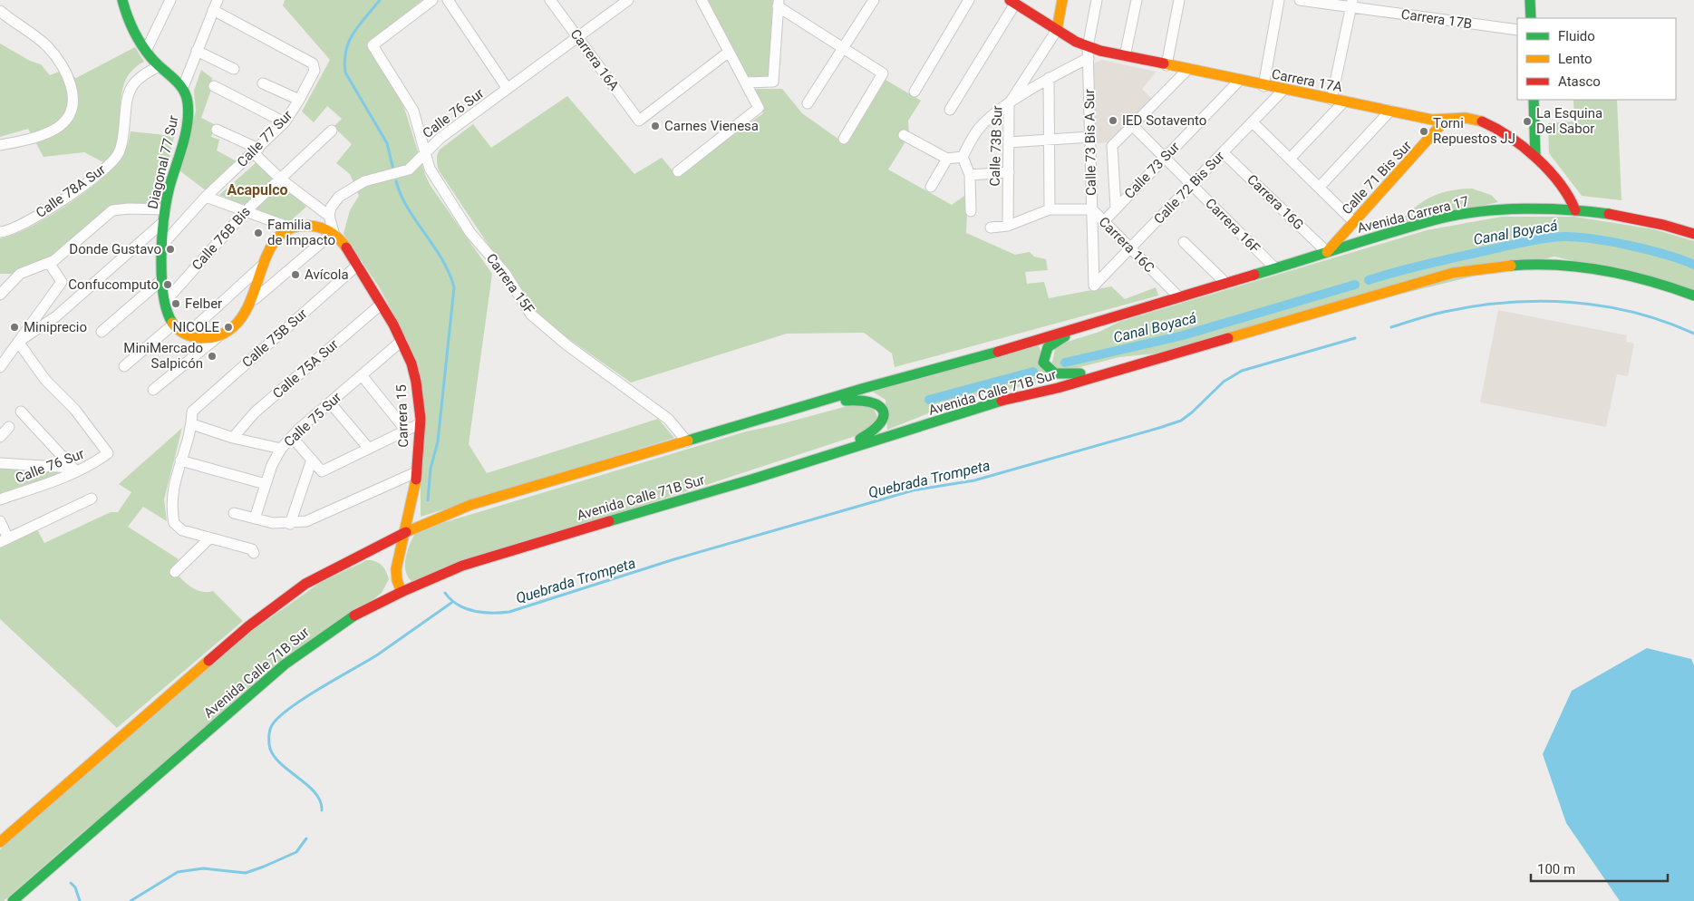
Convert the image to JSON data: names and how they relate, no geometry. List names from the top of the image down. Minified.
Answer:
{"streets":{"main road":["Carrera 17A","Calle 73B Sur","Diagonal 77 Sur","Calle 71 Bis Sur","Avenida Carrera 17","Avenida Calle 71B Sur","Carrera 15"],"street":["Carrera 17B","Carrera 16A","Calle 76 Sur","Calle 77 Sur","Calle 73 Bis A Sur","Calle 73 Sur","Calle 72 Bis Sur","Calle 78A Sur","Carrera 16G","Carrera 16F","Calle 76B Bis","Carrera 16C","Carrera 15F","Calle 75B Sur","Calle 75A Sur","Calle 75 Sur"]},"crossings":[["Carrera 16A","Calle 76 Sur"],["Carrera 17A","Calle 73 Bis A Sur"],["Carrera 17A","Calle 73B Sur"],["Carrera 17A","Calle 73 Sur"],["Carrera 17A","Calle 71 Bis Sur"],["Carrera 17A","Calle 72 Bis Sur"],["Carrera 17A","Avenida Carrera 17"],["Calle 76 Sur","Carrera 15F"],["Calle 77 Sur","Diagonal 77 Sur"],["Calle 73 Bis A Sur","Calle 72 Bis Sur"],["Calle 73 Bis A Sur","Carrera 16C"],["Calle 73B Sur","Carrera 16C"],["Diagonal 77 Sur","Calle 76B Bis"],["Calle 73 Sur","Carrera 16F"],["Calle 73 Sur","Carrera 16C"],["Calle 71 Bis Sur","Carrera 16G"],["Calle 71 Bis Sur","Avenida Carrera 17"],["Calle 72 Bis Sur","Carrera 16G"],["Calle 72 Bis Sur","Carrera 16F"],["Calle 72 Bis Sur","Carrera 16C"],["Carrera 16G","Avenida Carrera 17"],["Calle 75B Sur","Carrera 15"],["Calle 75A Sur","Carrera 15"],["Avenida Calle 71B Sur","Carrera 15"],["Carrera 15","Calle 75 Sur"]],"districts":["Acapulco"],"water":["Canal Boyacá","Quebrada Trompeta"],"places":["IED Sotavento","La Esquina Del Sabor","Carnes Vienesa","Torni Repuestos JJ","Familia de Impacto","Donde Gustavo","Avícola","Confucomputo","Felber","Miniprecio","NICOLE","MiniMercado Salpicón"],"legend":["Fluido","Lento","Atasco"],"scale_bar":"100 m"}
